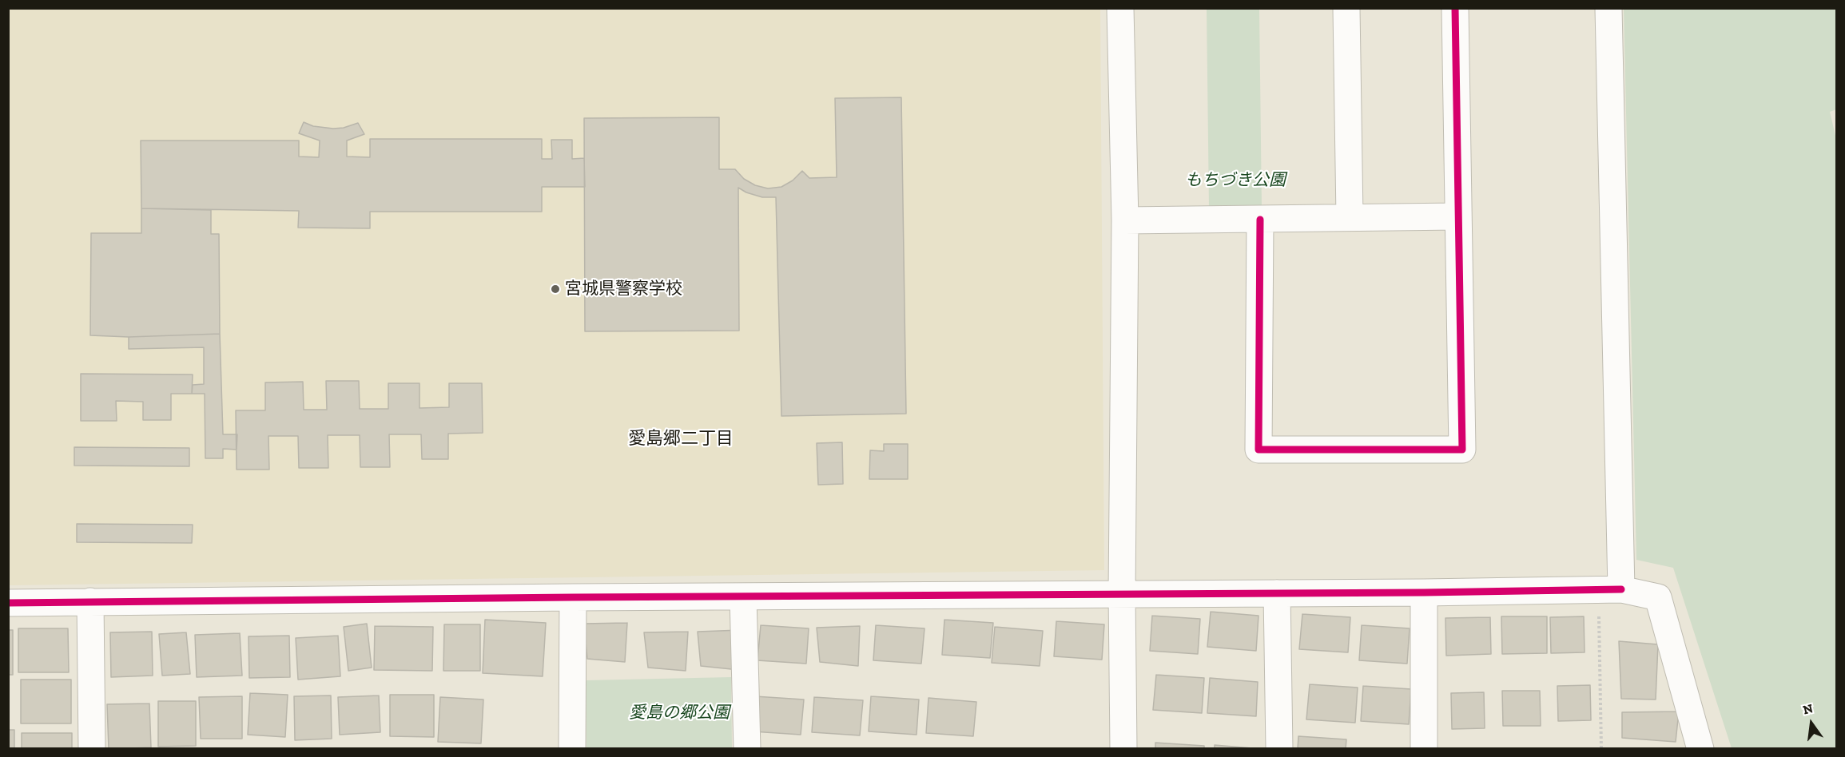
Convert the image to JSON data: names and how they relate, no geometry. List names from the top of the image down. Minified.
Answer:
{"districts":["愛島郷二丁目"],"parks":["もちづき公園","愛島の郷公園"],"places":["宮城県警察学校"],"north":"top"}
